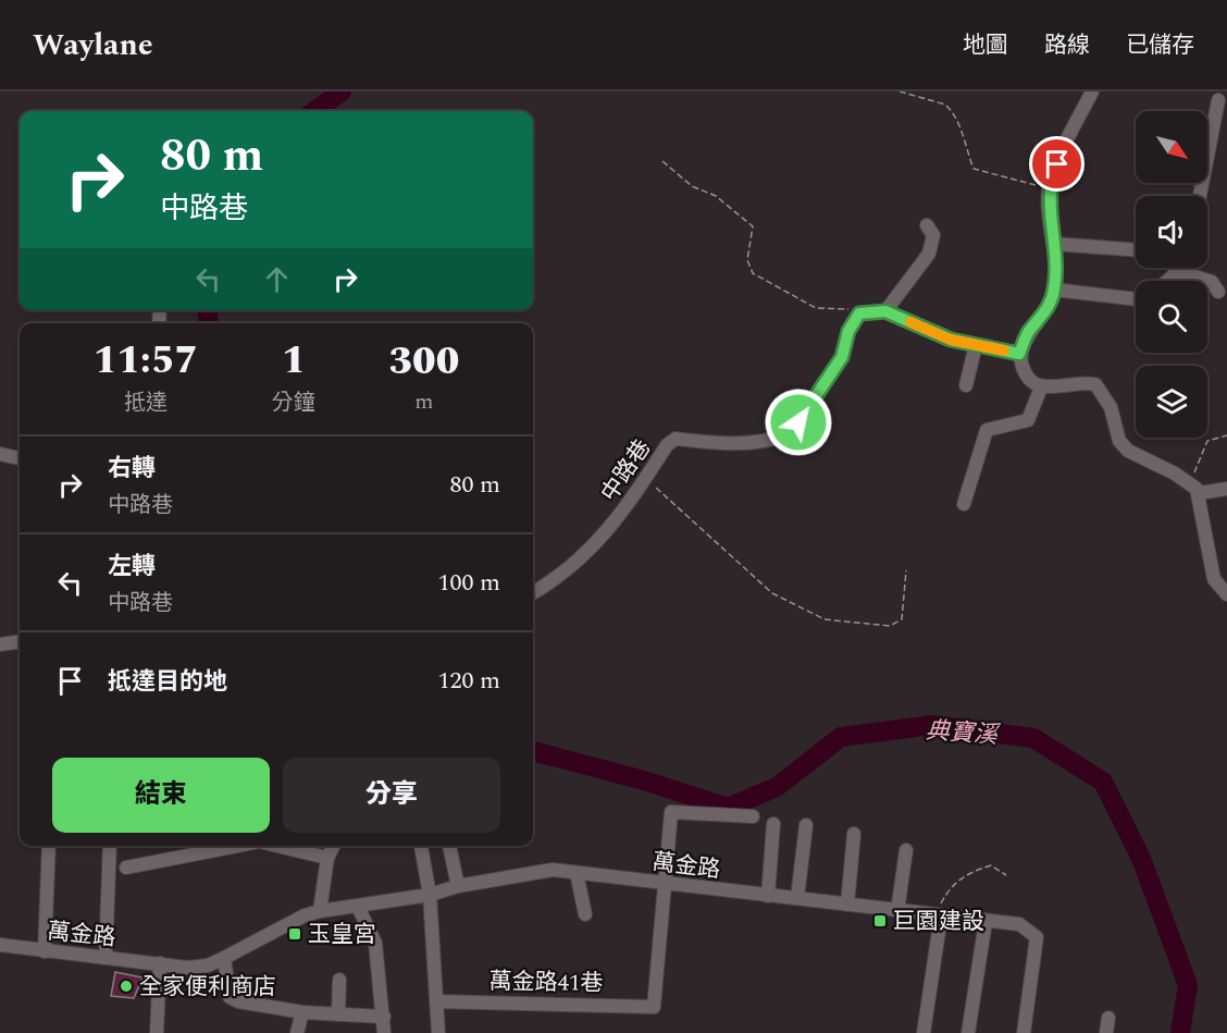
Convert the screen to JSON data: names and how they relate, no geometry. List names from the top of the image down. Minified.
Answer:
{"streets":{"street":["中路巷","萬金路","萬金路41巷"]},"crossings":[["萬金路","萬金路41巷"]],"water":["典寶溪"],"places":{"transit":["巨園建設","玉皇宮"],"other":["全家便利商店"]},"north":"bottom right","page":{"header":"Waylane","nav":["地圖","路線","已儲存"],"turn":["80 m","中路巷"],"eta":["11:57","抵達","1","分鐘","300","m"],"list":[{"name":"右轉","note":"中路巷","value":"80 m"},{"name":"左轉","note":"中路巷","value":"100 m"},{"name":"抵達目的地","value":"120 m"}],"buttons":["結束","分享"]}}
